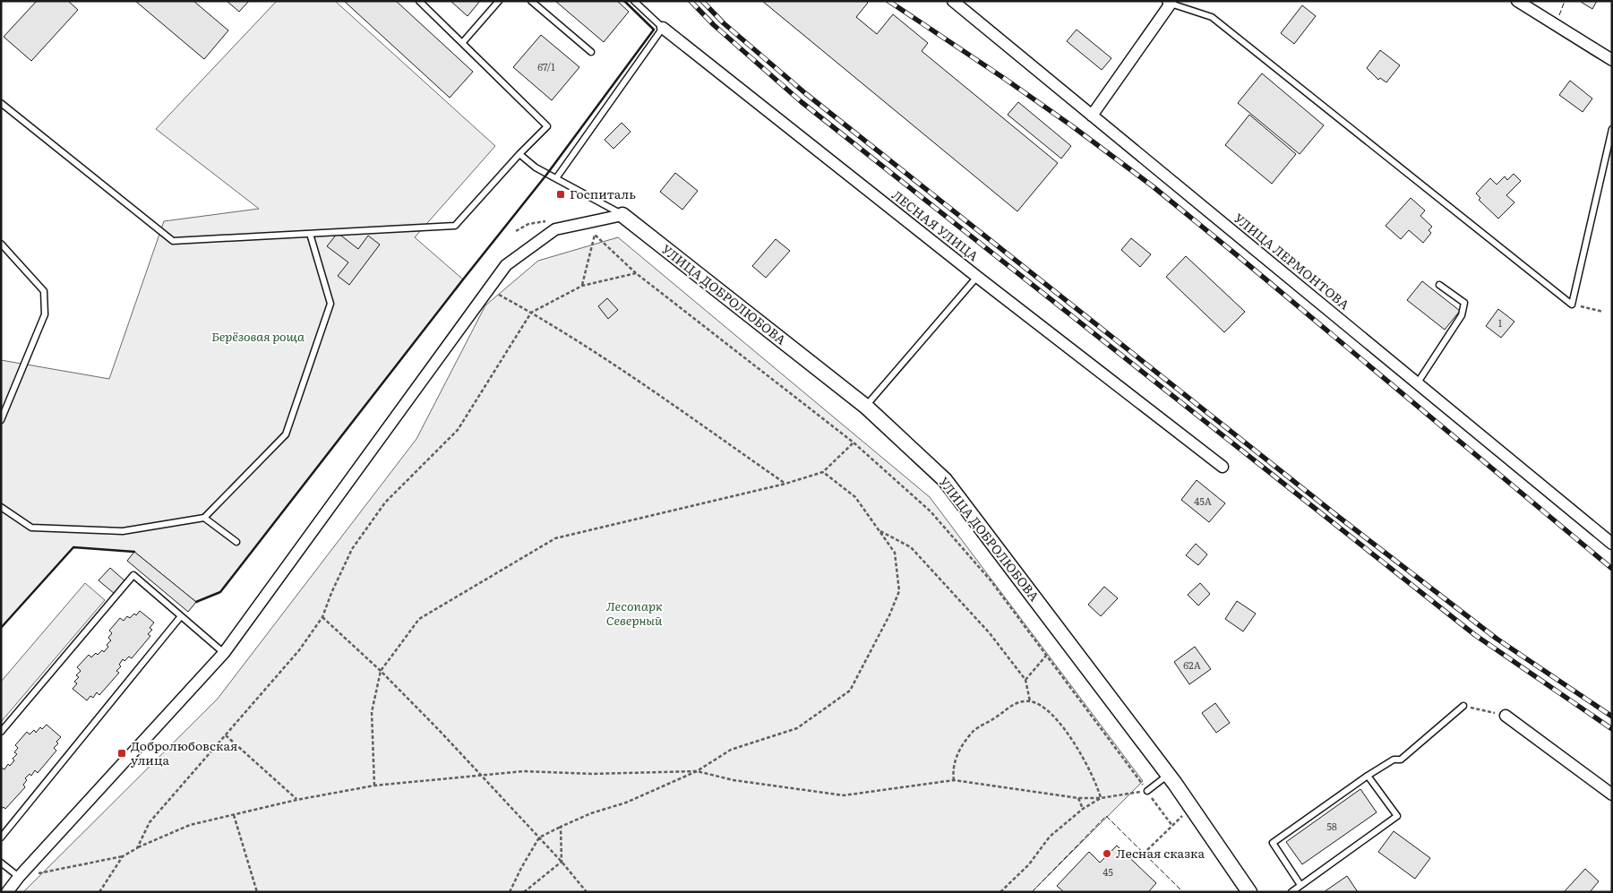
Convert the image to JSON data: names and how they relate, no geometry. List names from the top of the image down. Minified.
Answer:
{"streets":{"street":["ЛЕСНАЯ УЛИЦА","УЛИЦА ЛЕРМОНТОВА","УЛИЦА ДОБРОЛЮБОВА"]},"parks":["Берёзовая роща","Лесопарк Северный"],"places":{"transit":["Госпиталь","Добролюбовская улица"],"other":["Лесная сказка"]},"house_numbers":["67/1","1","45А","62А","58","45"]}
